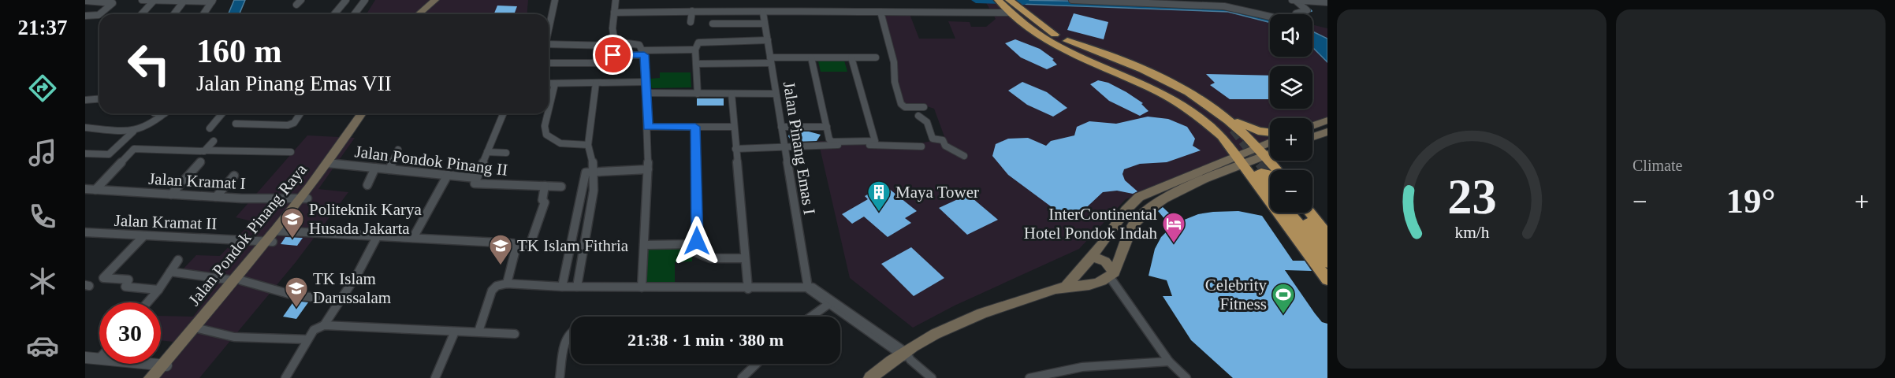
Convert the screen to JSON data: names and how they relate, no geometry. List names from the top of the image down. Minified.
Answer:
{"streets":{"main road":["Jalan Pondok Pinang Raya"],"street":["Jalan Pinang Emas I","Jalan Pondok Pinang II","Jalan Kramat I","Jalan Kramat II"]},"crossings":[["Jalan Pondok Pinang II","Jalan Pondok Pinang Raya"],["Jalan Kramat I","Jalan Pondok Pinang Raya"],["Jalan Kramat II","Jalan Pondok Pinang Raya"]],"places":{"building":["Maya Tower"],"school or university":["Politeknik Karya Husada Jakarta","TK Islam Fithria","TK Islam Darussalam"],"hotel":["InterContinental Hotel Pondok Indah"],"sports":["Celebrity Fitness"]},"page":{"tabs":"21:37","tile":"Climate","map_buttons":["+","−"],"turn":["160 m","Jalan Pinang Emas VII"],"heat":["−","19°","+"],"limit":"30","trip":"21:38 · 1 min · 380 m","gauge":["23","km/h"]}}
